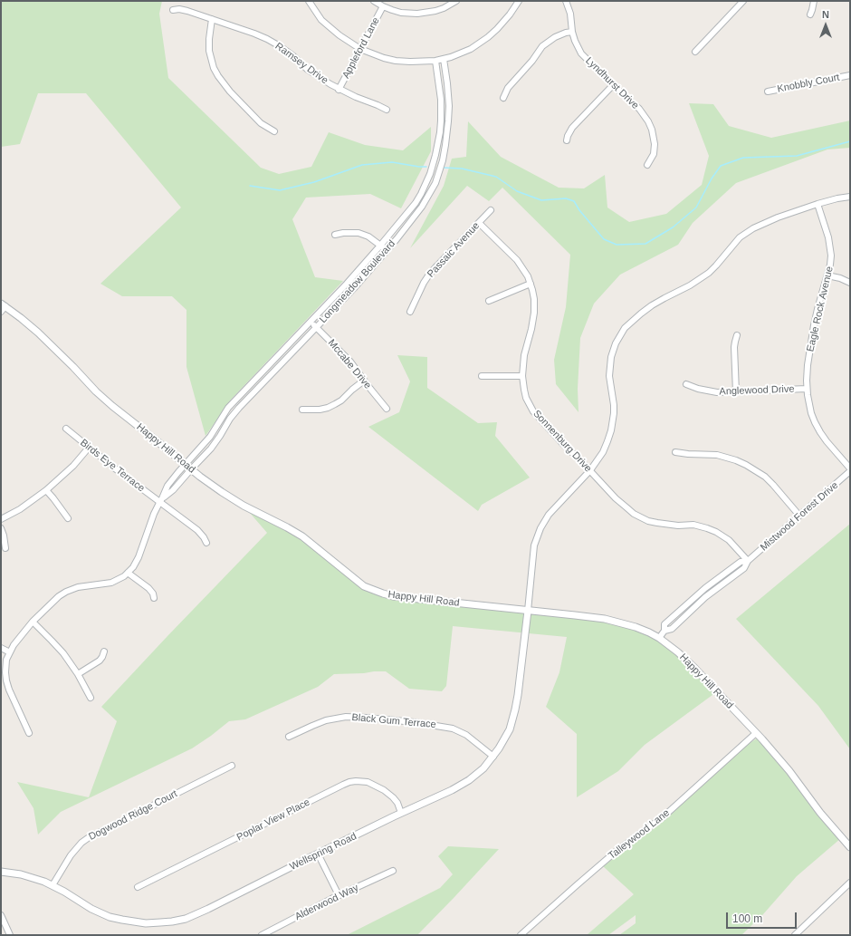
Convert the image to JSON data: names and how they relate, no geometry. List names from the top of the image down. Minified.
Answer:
{"streets":{"street":["Appleford Lane","Ramsey Drive","Lyndhurst Drive","Knobbly Court","Passaic Avenue","Longmeadow Boulevard","Eagle Rock Avenue","Mccabe Drive","Anglewood Drive","Sonnenburg Drive","Happy Hill Road","Birds Eye Terrace","Mistwood Forest Drive","Black Gum Terrace","Dogwood Ridge Court","Poplar View Place","Talleywood Lane","Wellspring Road","Alderwood Way"]},"crossings":[["Appleford Lane","Ramsey Drive"],["Passaic Avenue","Sonnenburg Drive"],["Longmeadow Boulevard","Mccabe Drive"],["Longmeadow Boulevard","Happy Hill Road"],["Longmeadow Boulevard","Birds Eye Terrace"],["Eagle Rock Avenue","Anglewood Drive"],["Sonnenburg Drive","Mistwood Forest Drive"],["Happy Hill Road","Mistwood Forest Drive"],["Happy Hill Road","Talleywood Lane"],["Happy Hill Road","Wellspring Road"],["Black Gum Terrace","Wellspring Road"],["Dogwood Ridge Court","Wellspring Road"],["Poplar View Place","Wellspring Road"]],"scale_bar":"100 m","north":"top"}
